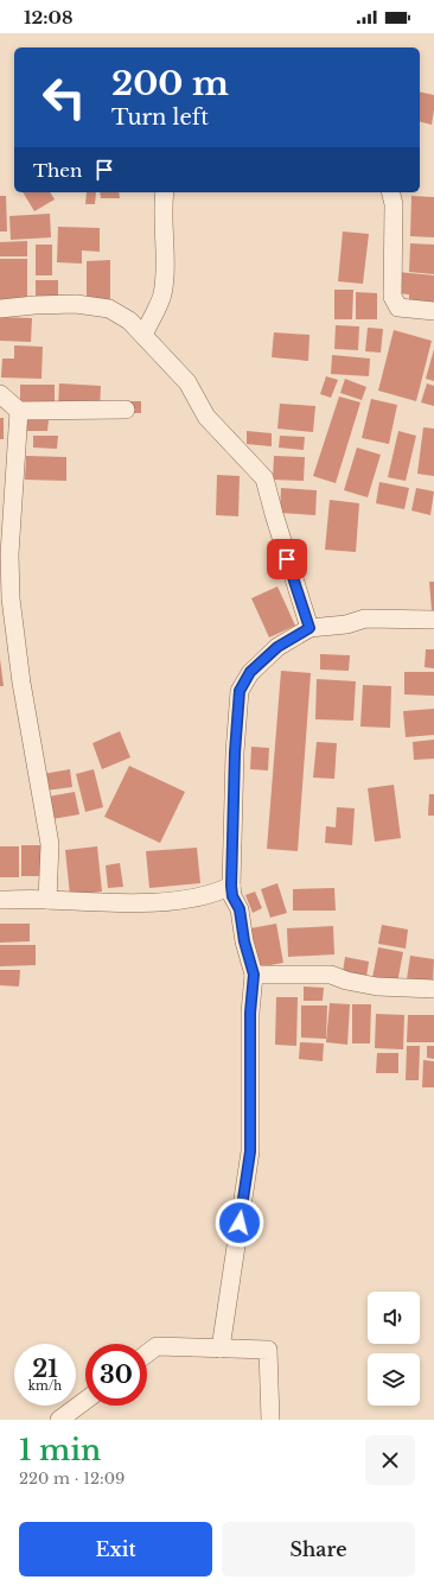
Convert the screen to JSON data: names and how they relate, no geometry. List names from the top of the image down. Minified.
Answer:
{"page":{"status":"12:08","turn":["200 m","Turn left"],"then":"Then","speed":"21 km/h","limit":"30","heading":["1 min","220 m · 12:09"],"buttons":["Exit","Share"]}}
